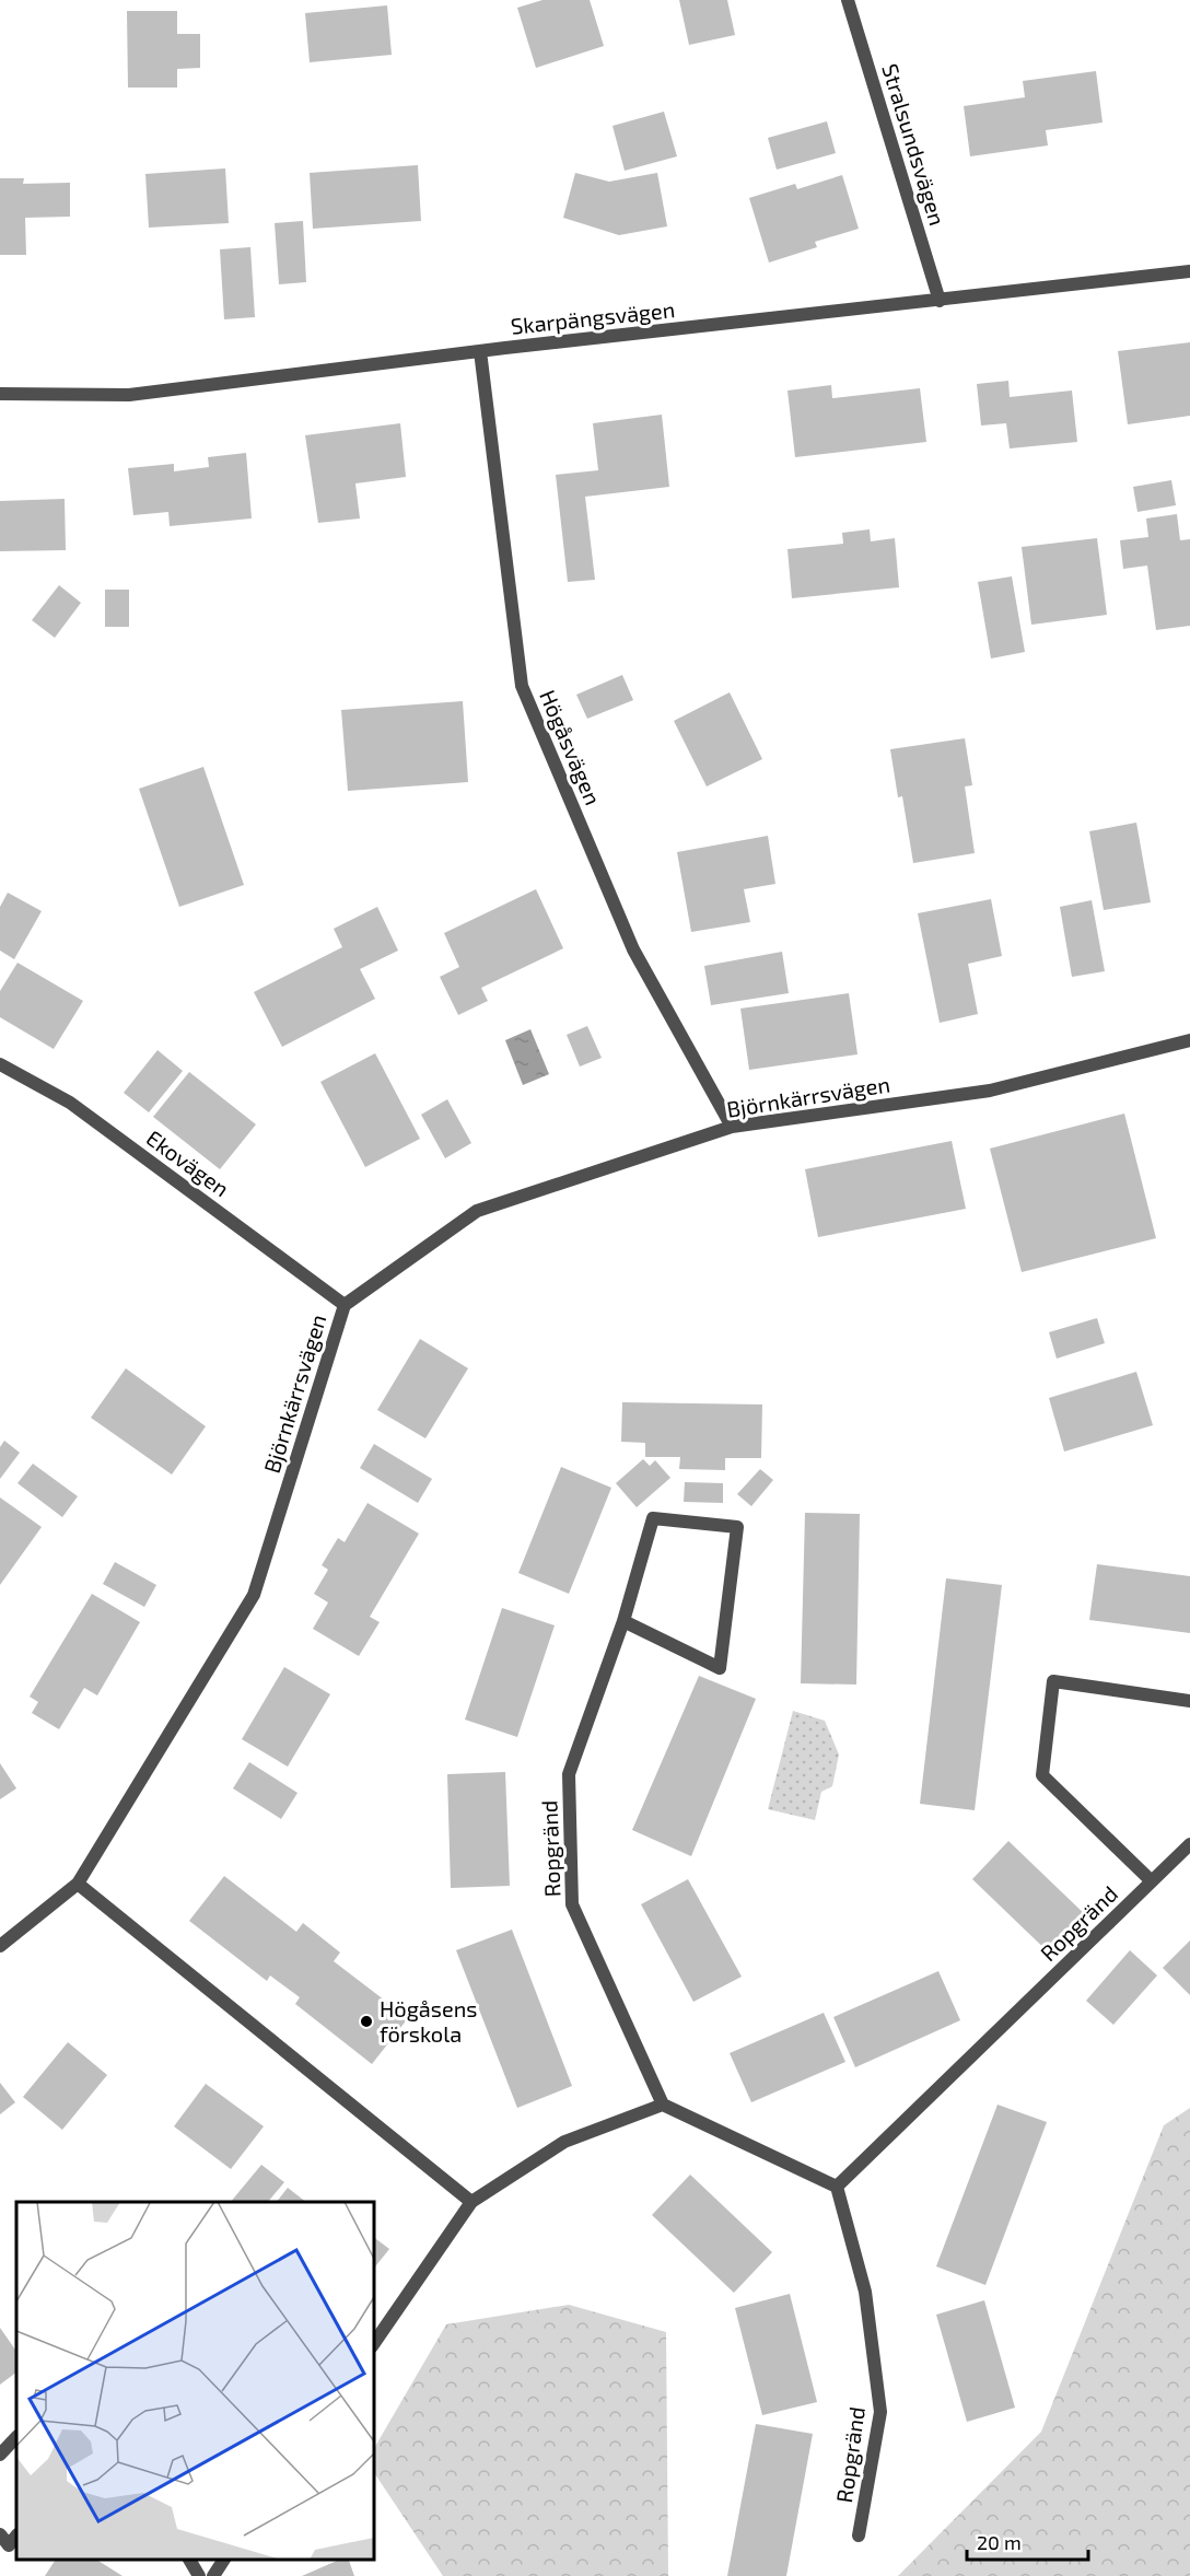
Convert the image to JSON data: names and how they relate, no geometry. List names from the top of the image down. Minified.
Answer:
{"streets":{"street":["Stralsundsvägen","Skarpängsvägen","Högåsvägen","Björnkärrsvägen","Ekovägen","Ropgränd"]},"crossings":[["Stralsundsvägen","Skarpängsvägen"],["Skarpängsvägen","Högåsvägen"],["Högåsvägen","Björnkärrsvägen"],["Björnkärrsvägen","Ekovägen"]],"places":["Högåsens förskola"],"scale_bar":"20 m"}
